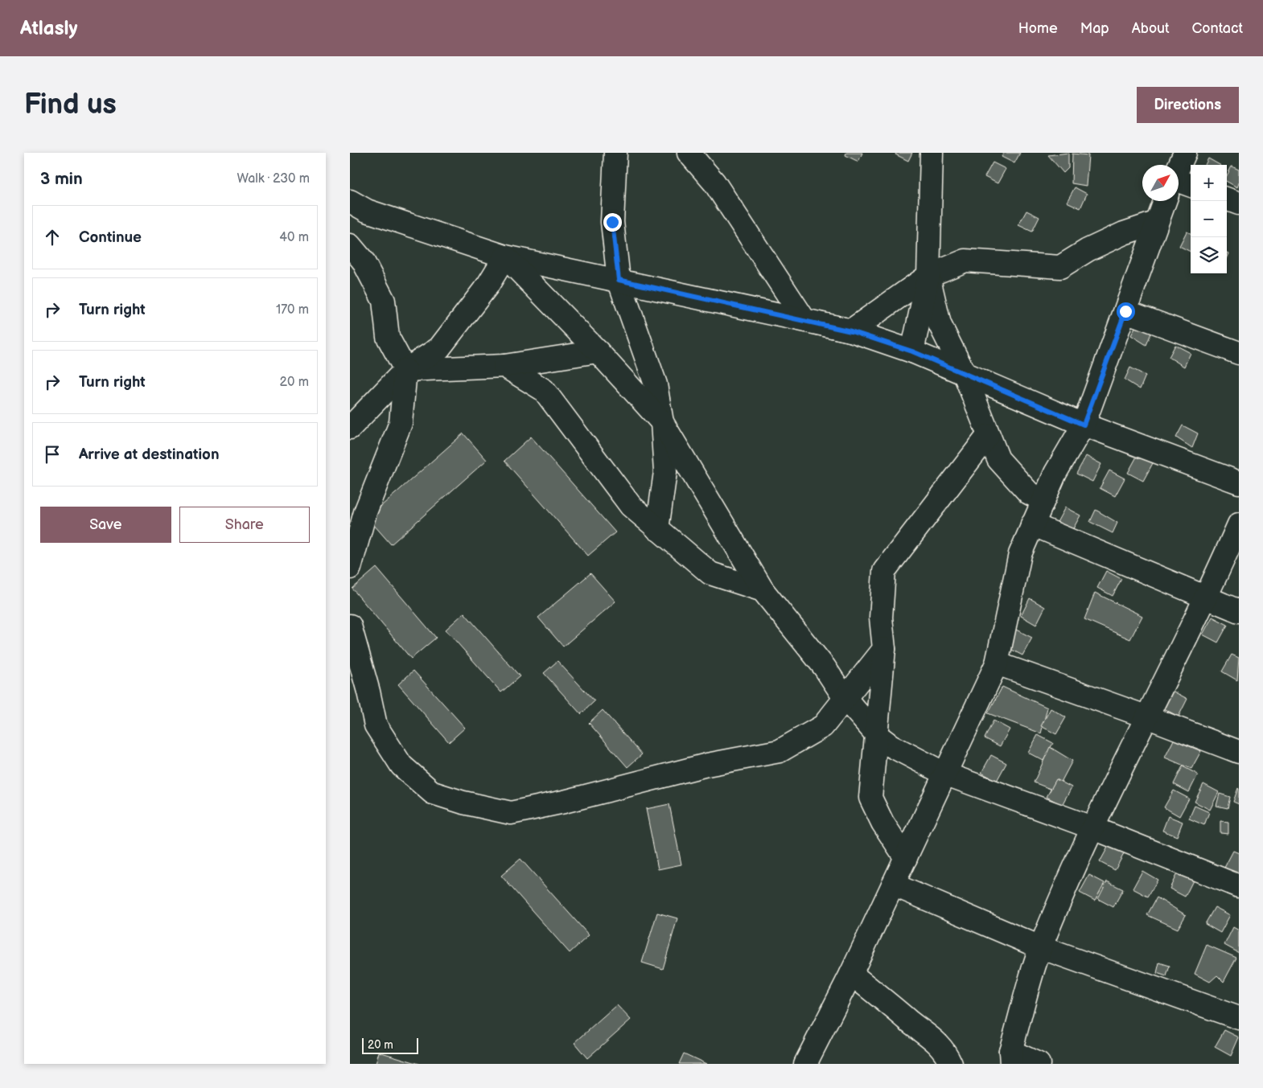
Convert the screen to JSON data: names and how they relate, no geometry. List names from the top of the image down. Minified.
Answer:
{"scale_bar":"20 m","north":"top right","page":{"header":"Atlasly","nav":["Home","Map","About","Contact"],"buttons":["Directions",["Save","Share"]],"title":"Find us","heading":["3 min","Walk · 230 m"],"map_buttons":["+","−"],"list":[["Continue","40 m"],["Turn right","170 m"],["Turn right","20 m"],"Arrive at destination"],"scale":"20 m"}}
